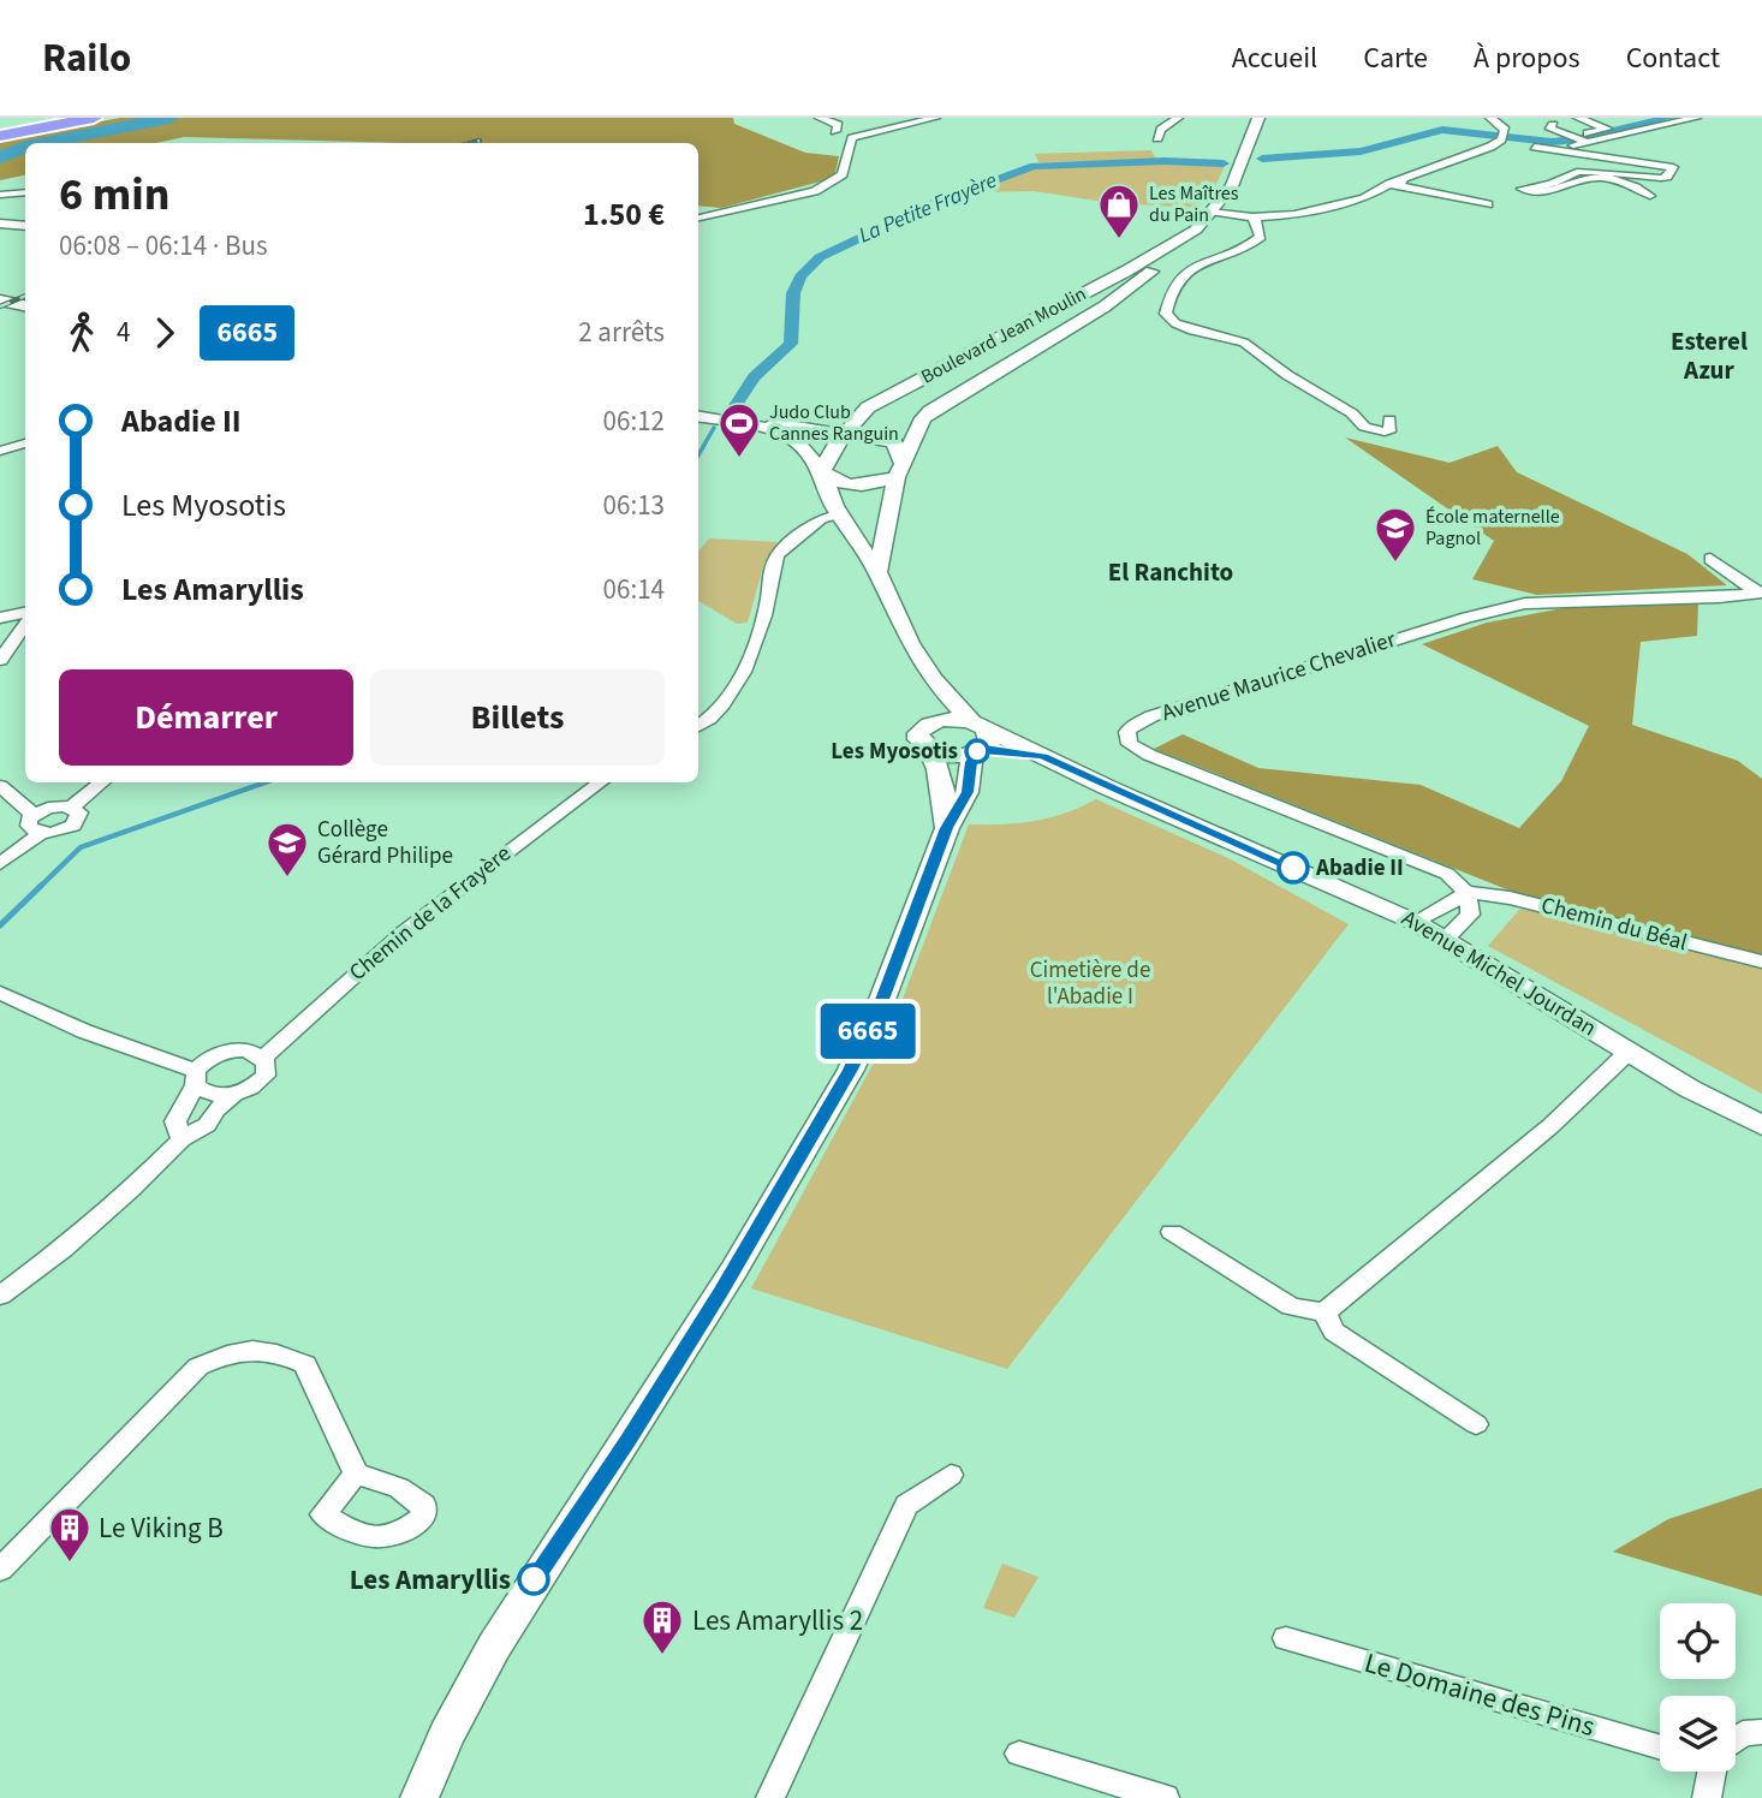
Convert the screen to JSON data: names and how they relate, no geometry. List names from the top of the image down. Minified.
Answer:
{"streets":{"main road":["Boulevard Jean Moulin","Avenue Michel Jourdan"],"street":["Avenue Maurice Chevalier","Chemin de la Frayère","Chemin du Béal","Le Domaine des Pins"]},"crossings":[["Avenue Maurice Chevalier","Chemin du Béal"]],"districts":["Esterel Azur","El Ranchito"],"water":["La Petite Frayère"],"parks":["Cimetière de l'Abadie I"],"places":{"shop":["Les Maîtres du Pain"],"sports":["Judo Club Cannes Ranguin"],"school or university":["École maternelle Pagnol","Collège Gérard Philipe"],"other":["Les Myosotis","Abadie II","Les Amaryllis"],"building":["Le Viking B","Les Amaryllis 2"]},"lines":["bus line 6665"],"page":{"header":"Railo","nav":["Accueil","Carte","À propos","Contact"],"on_map":"6665","heading":["6 min","06:08 – 06:14 · Bus","1.50 €"],"legs":["4","6665","2 arrêts"],"list":[{"name":"Abadie II","value":"06:12"},{"name":"Les Myosotis","value":"06:13"},{"name":"Les Amaryllis","value":"06:14"}],"buttons":["Démarrer","Billets"]}}
